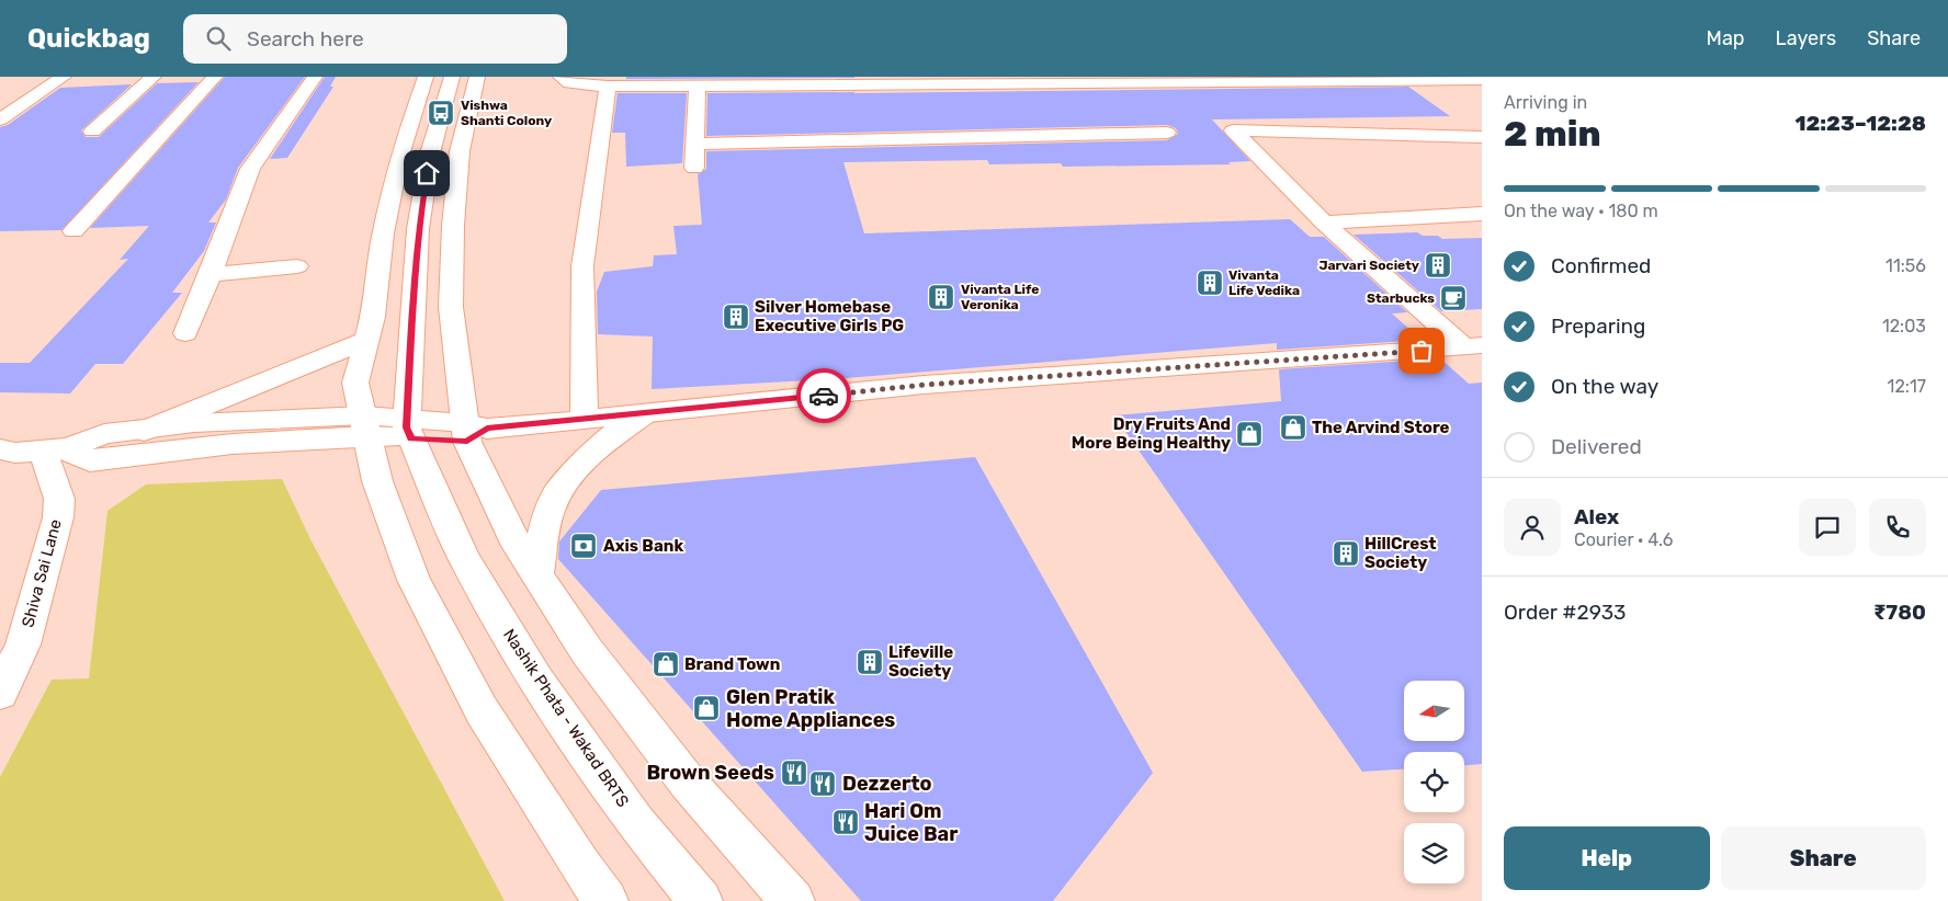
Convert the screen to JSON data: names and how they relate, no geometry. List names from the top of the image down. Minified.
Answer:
{"streets":{"street":["Shiva Sai Lane","Nashik Phata - Wakad BRTS"]},"places":{"bus stop":["Vishwa Shanti Colony"],"building":["Jarvari Society","Vivanta Life Vedika","Vivanta Life Veronika","Silver Homebase Executive Girls PG","HillCrest Society","Lifeville Society"],"cafe":["Starbucks"],"shop":["The Arvind Store","Dry Fruits And More Being Healthy","Brand Town","Glen Pratik Home Appliances"],"bank":["Axis Bank"],"restaurant":["Brown Seeds","Dezzerto","Hari Om Juice Bar"]},"north":"left","page":{"header":"Quickbag","search":"Search here","nav":["Map","Layers","Share"],"heading":["2 min","Arriving in","12:23–12:28"],"panel":["Alex","Courier · 4.6","Order #2933","₹780"],"bar":"On the way · 180 m","list":[["Confirmed","11:56"],["Preparing","12:03"],["On the way","12:17"],"Delivered"],"buttons":["Help","Share"]}}
